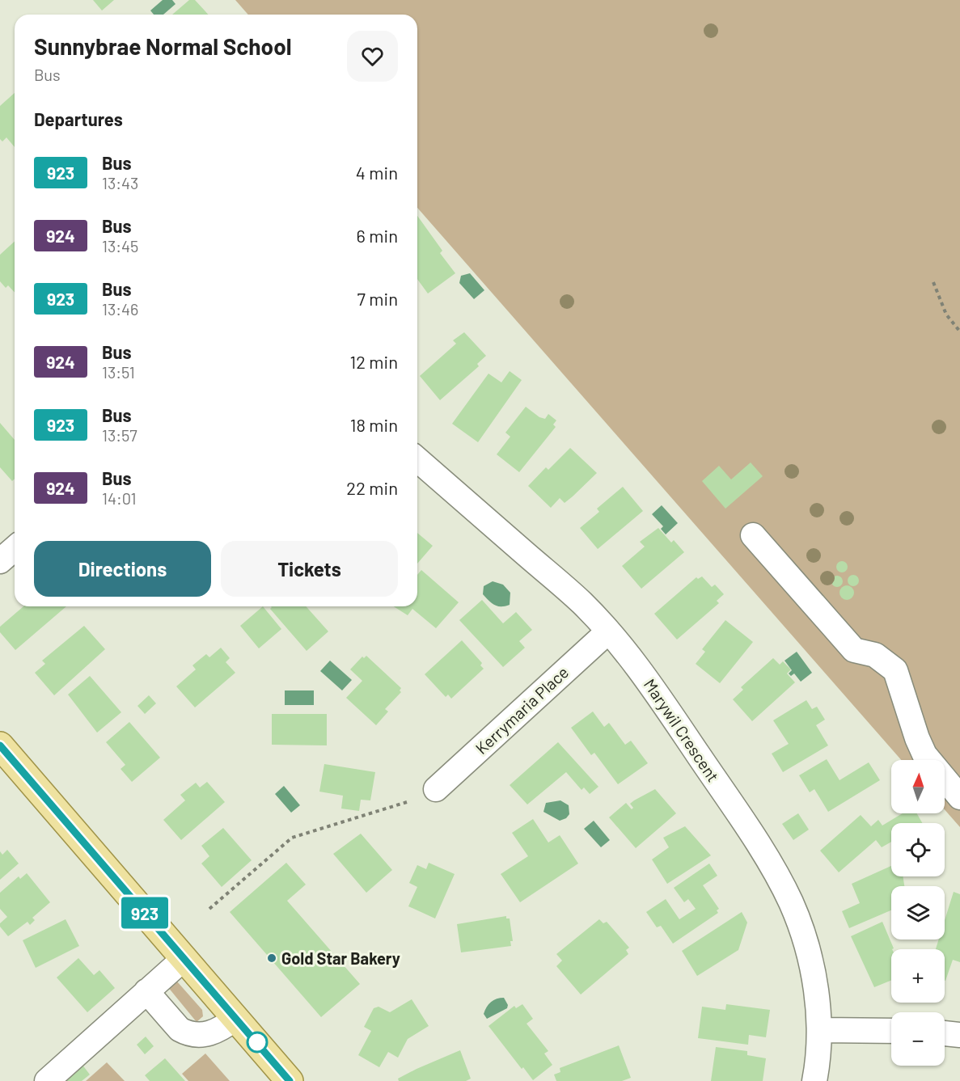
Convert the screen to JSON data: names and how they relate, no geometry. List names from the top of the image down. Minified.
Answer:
{"streets":{"street":["Kerrymaria Place","Marywil Crescent"]},"crossings":[["Kerrymaria Place","Marywil Crescent"]],"places":["Gold Star Bakery"],"lines":["bus line 923"],"north":"top","page":{"on_map":"923","heading":[["Sunnybrae Normal School","Bus"],"Departures"],"list":[{"mark":"923","name":"Bus","note":"13:43","value":"4 min"},{"mark":"924","name":"Bus","note":"13:45","value":"6 min"},{"mark":"923","name":"Bus","note":"13:46","value":"7 min"},{"mark":"924","name":"Bus","note":"13:51","value":"12 min"},{"mark":"923","name":"Bus","note":"13:57","value":"18 min"},{"mark":"924","name":"Bus","note":"14:01","value":"22 min"}],"buttons":["Directions","Tickets"],"map_buttons":["+","−"]}}
